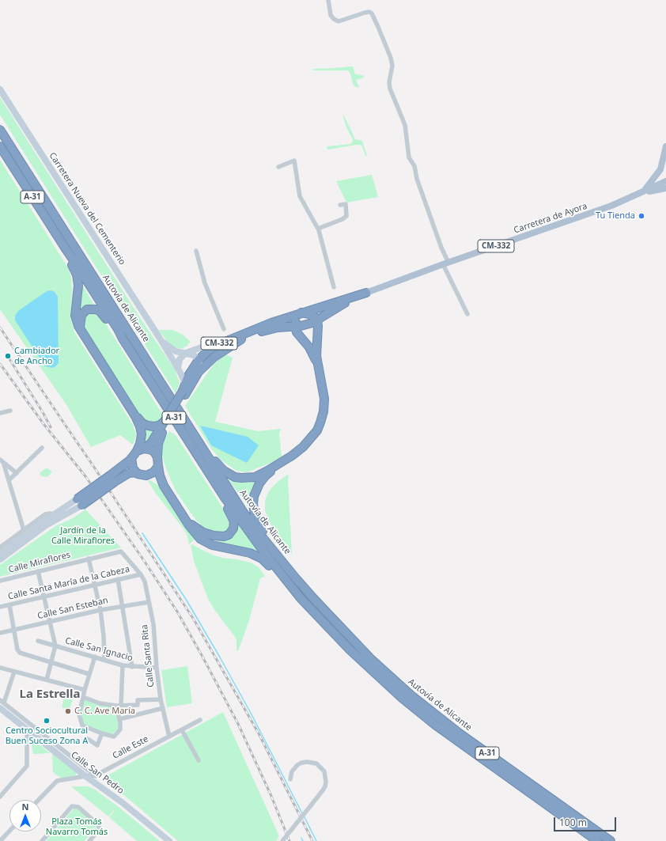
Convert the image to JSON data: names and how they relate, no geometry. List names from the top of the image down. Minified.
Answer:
{"streets":{"highway":["A-31","CM-332","Autovía de Alicante"],"main road":["Carretera de Ayora"],"street":["Carretera Nueva del Cementerio","Calle Miraflores","Calle Santa María de la Cabeza","Calle San Esteban","Calle San Ignacio","Calle Santa Rita","Calle Este","Calle San Pedro"]},"crossings":[["A-31","Carretera Nueva del Cementerio"],["A-31","CM-332"],["Carretera Nueva del Cementerio","CM-332"],["Carretera de Ayora","CM-332"],["Calle Miraflores","Calle Santa María de la Cabeza"],["Calle Miraflores","Calle Santa Rita"],["Calle Santa María de la Cabeza","Calle Santa Rita"],["Calle San Esteban","Calle Santa Rita"],["Calle San Ignacio","Calle Santa Rita"],["Calle Santa Rita","Calle Este"],["Calle Este","Calle San Pedro"]],"districts":["La Estrella"],"parks":["Jardín de la Calle Miraflores","Plaza Tomás Navarro Tomás"],"places":["Tu Tienda","Cambiador de Ancho","C. C. Ave María","Centro Sociocultural Buen Suceso Zona A"],"scale_bar":"100 m","north":"top"}
